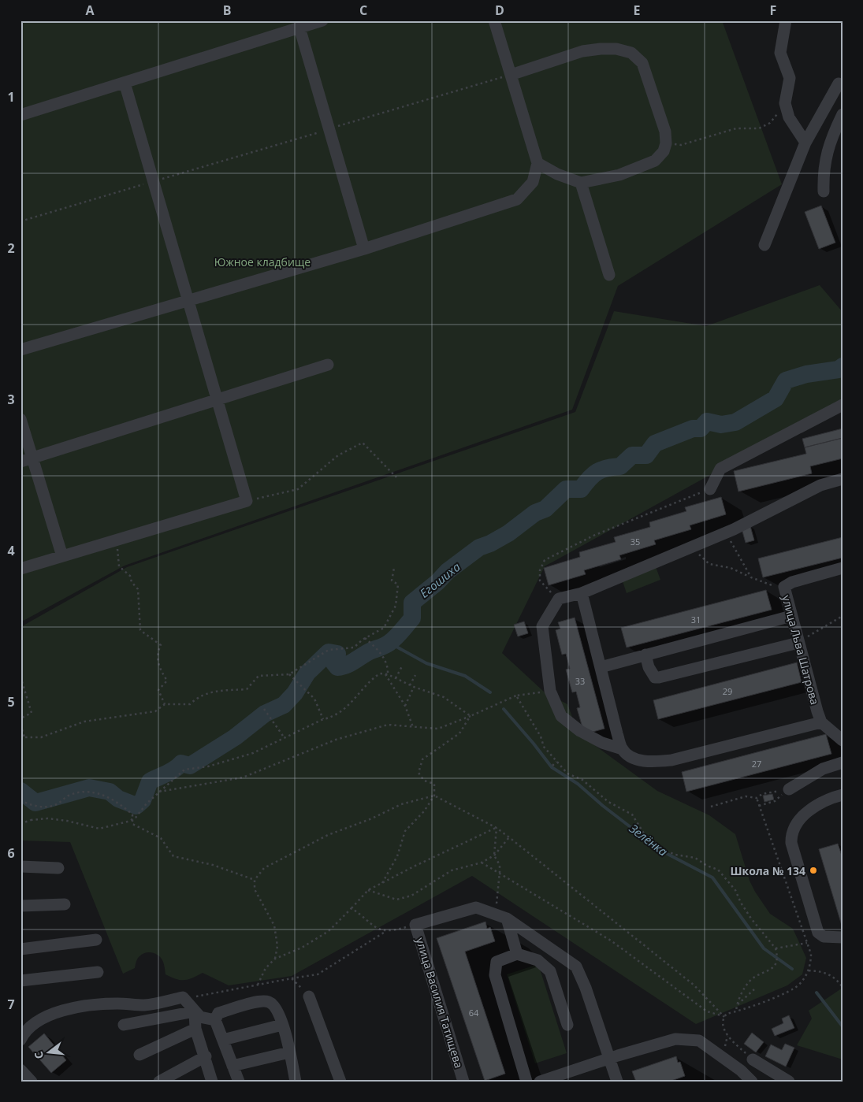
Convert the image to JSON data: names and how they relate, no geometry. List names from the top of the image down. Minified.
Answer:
{"streets":{"street":["улица Льва Шатрова","улица Василия Татищева"]},"water":["Егошиха","Зелёнка"],"parks":["Южное кладбище"],"places":["Школа № 134"],"house_numbers":["35","31","33","29","27","64"],"north":"left","grid":{"columns":["A","B","C","D","E","F"],"rows":["1","2","3","4","5","6","7"]}}
